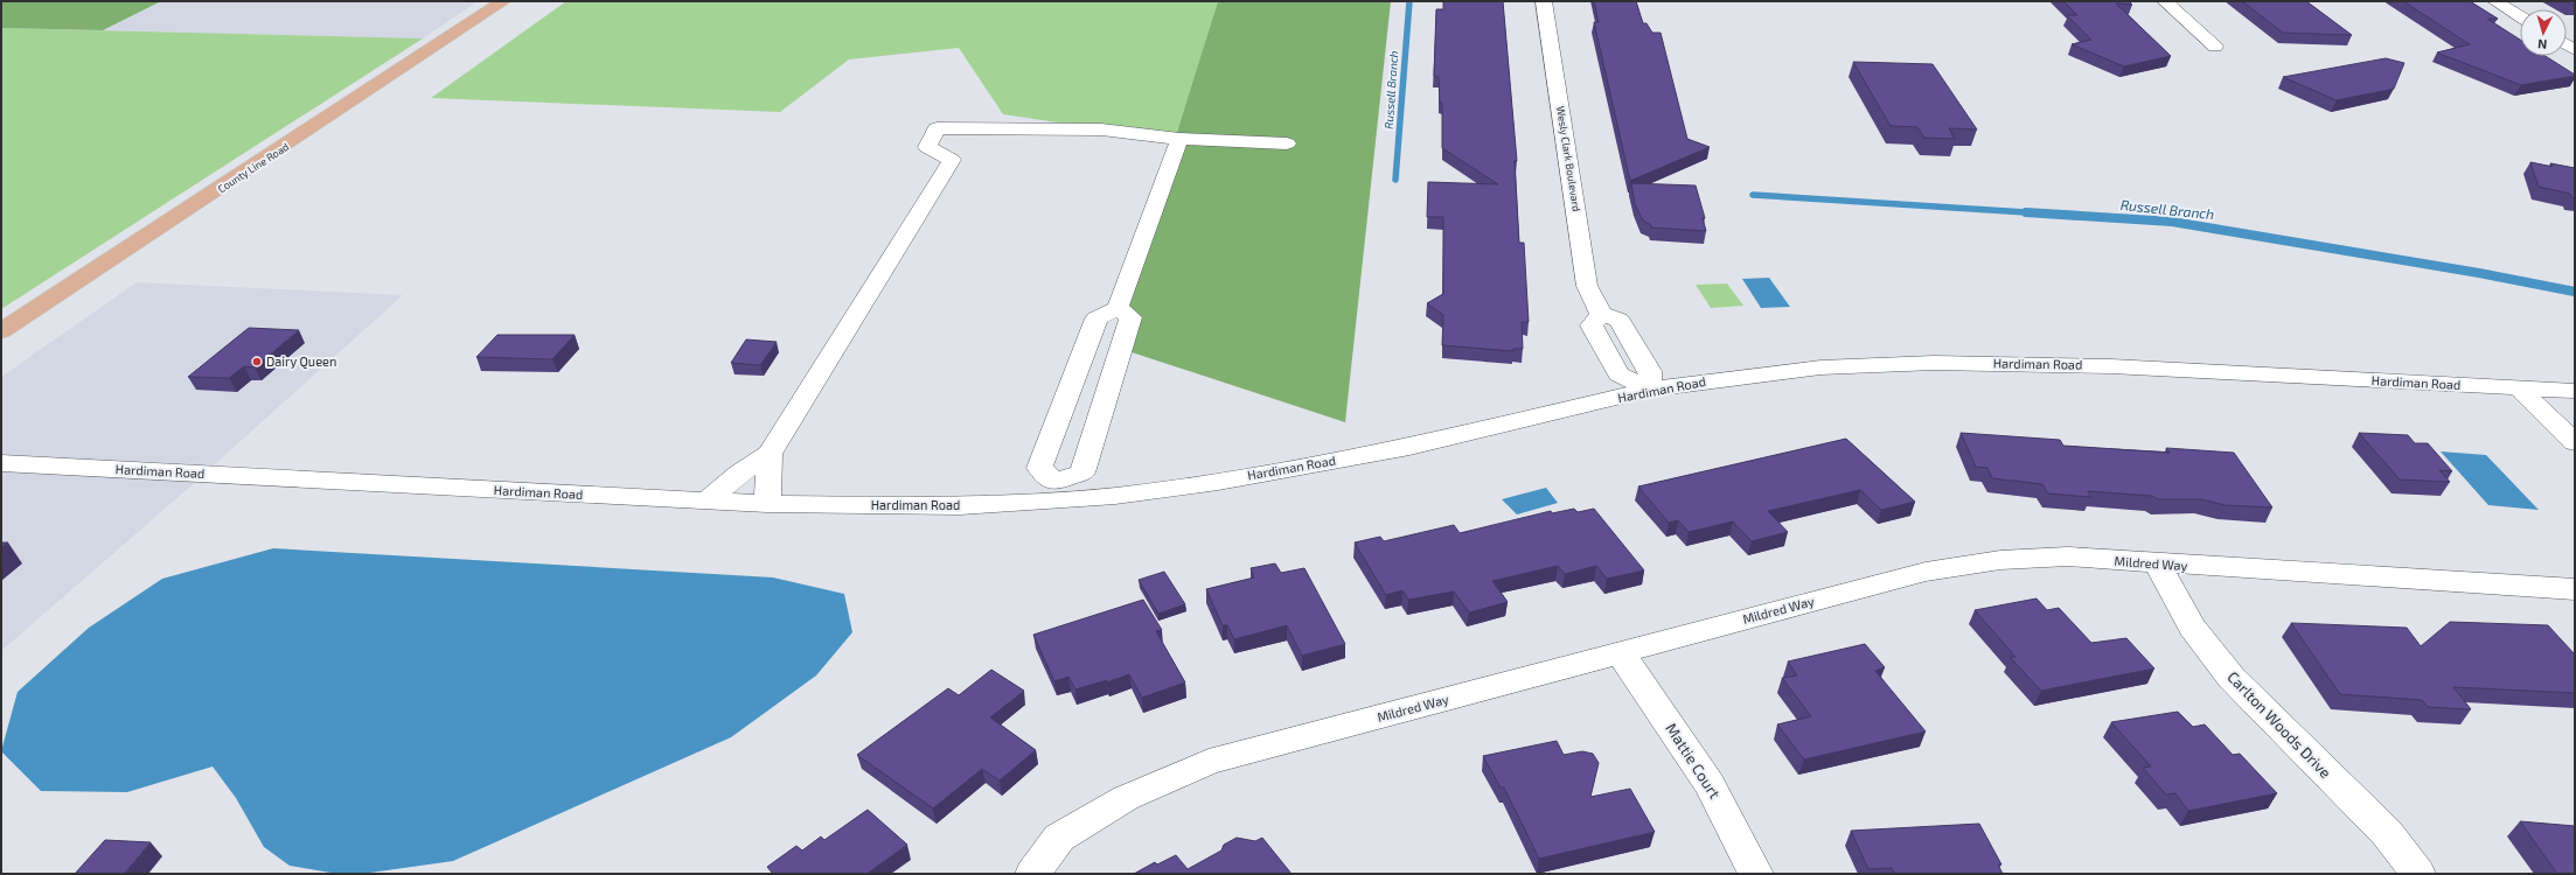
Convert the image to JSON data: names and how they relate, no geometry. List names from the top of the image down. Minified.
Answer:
{"streets":{"main road":["County Line Road"],"street":["Wesly Clark Boulevard","Hardiman Road","Mildred Way","Carlton Woods Drive","Mattie Court"]},"crossings":[["Wesly Clark Boulevard","Hardiman Road"],["Mildred Way","Carlton Woods Drive"],["Mildred Way","Mattie Court"]],"water":["Russell Branch"],"places":["Dairy Queen"],"north":"bottom"}
